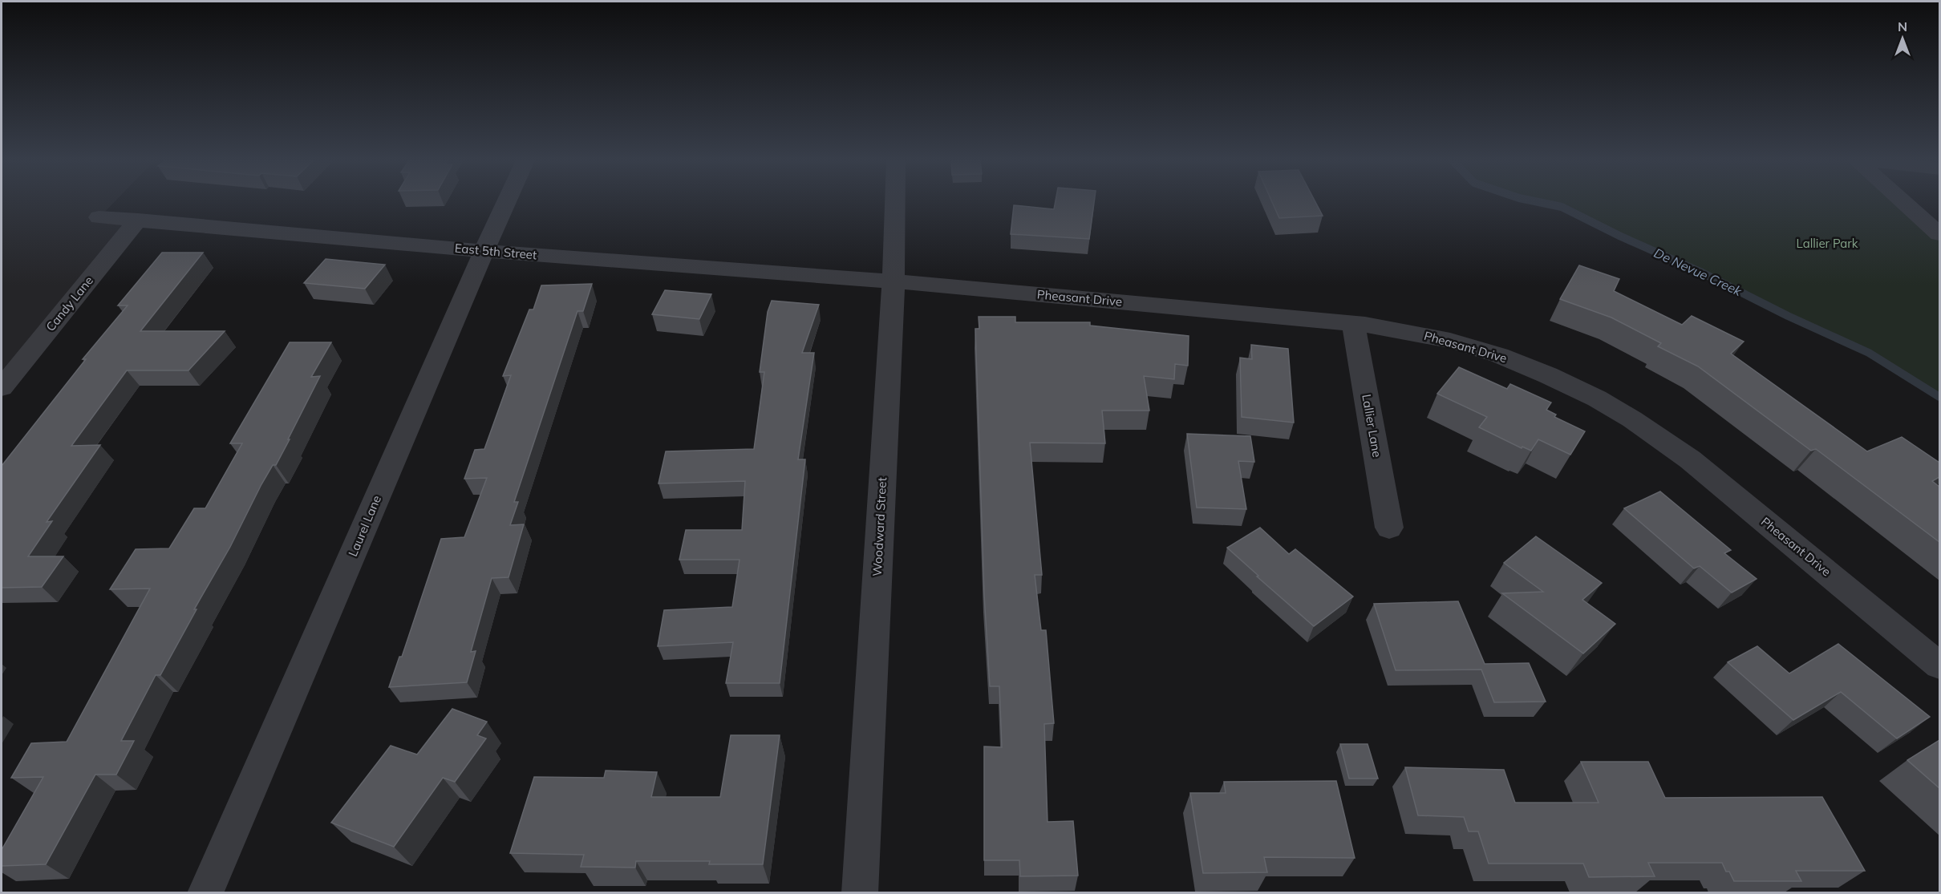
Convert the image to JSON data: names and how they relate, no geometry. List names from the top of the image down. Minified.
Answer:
{"streets":{"street":["East 5th Street","Pheasant Drive","Candy Lane","Lallier Lane","Laurel Lane","Woodward Street"]},"crossings":[["East 5th Street","Pheasant Drive"],["East 5th Street","Candy Lane"],["East 5th Street","Laurel Lane"],["East 5th Street","Woodward Street"],["Pheasant Drive","Lallier Lane"],["Pheasant Drive","Woodward Street"]],"water":["De Nevue Creek"],"parks":["Lallier Park"],"north":"top"}
